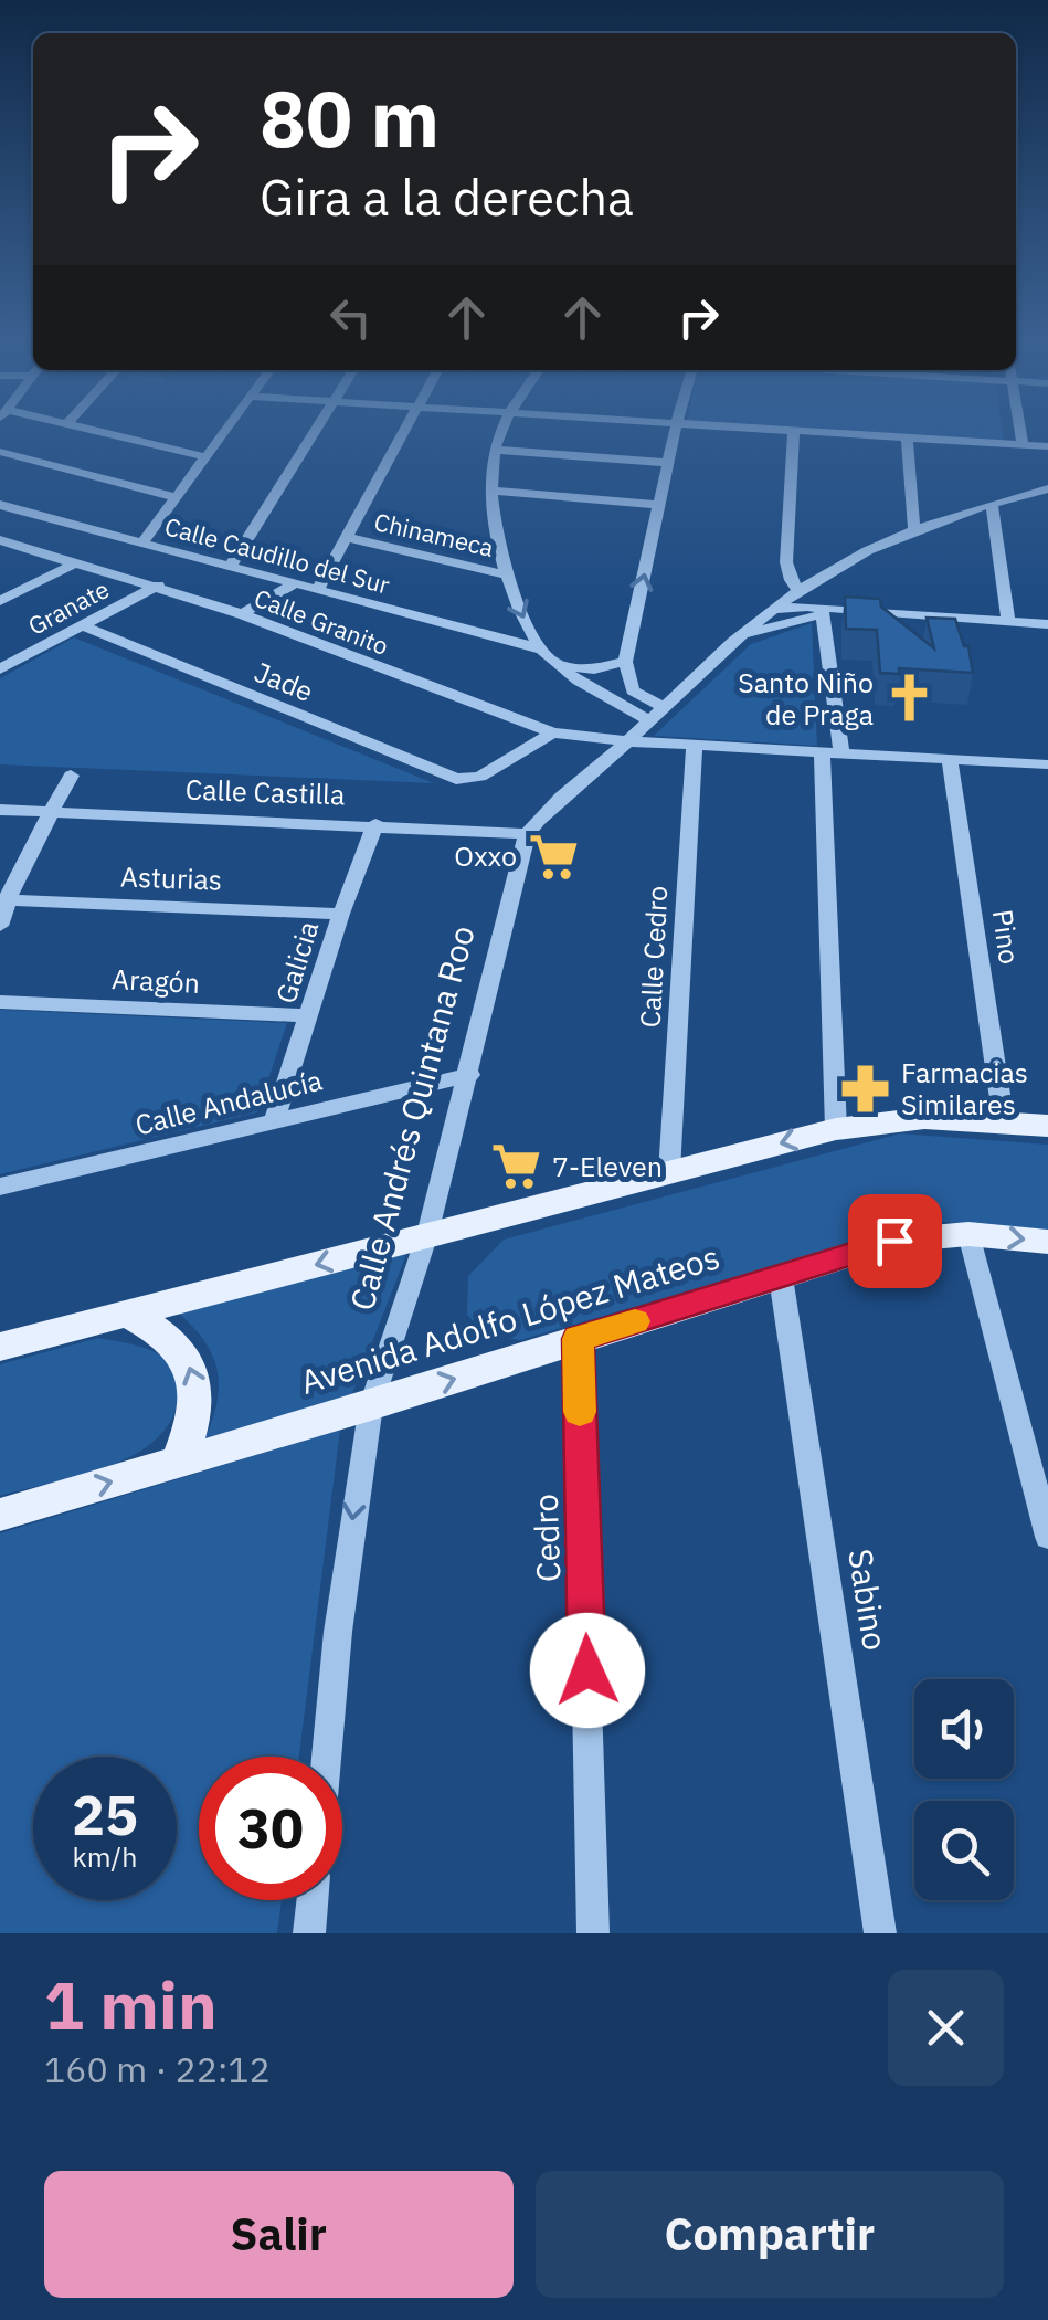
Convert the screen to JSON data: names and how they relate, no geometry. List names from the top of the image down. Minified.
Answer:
{"streets":{"main road":["Avenida Adolfo López Mateos"],"street":["Chinameca","Calle Caudillo del Sur","Granate","Calle Granito","Jade","Calle Castilla","Asturias","Pino","Calle Cedro","Galicia","Aragón","Calle Andalucía","Calle Andrés Quintana Roo","Cedro","Sabino"]},"crossings":[["Granate","Calle Granito"],["Granate","Jade"],["Calle Granito","Jade"],["Calle Granito","Pino"],["Calle Granito","Calle Cedro"],["Calle Castilla","Galicia"],["Calle Castilla","Calle Andrés Quintana Roo"],["Asturias","Galicia"],["Galicia","Aragón"],["Galicia","Calle Andalucía"],["Calle Andalucía","Calle Andrés Quintana Roo"],["Calle Andrés Quintana Roo","Avenida Adolfo López Mateos"],["Avenida Adolfo López Mateos","Cedro"],["Avenida Adolfo López Mateos","Sabino"]],"one_way":["Calle Andrés Quintana Roo"],"places":{"church":["Santo Niño de Praga"],"supermarket":["Oxxo","7-Eleven"],"pharmacy":["Farmacias Similares"]},"page":{"turn":["80 m","Gira a la derecha"],"speed":"25 km/h","limit":"30","heading":["1 min","160 m · 22:12"],"buttons":["Salir","Compartir"]}}
